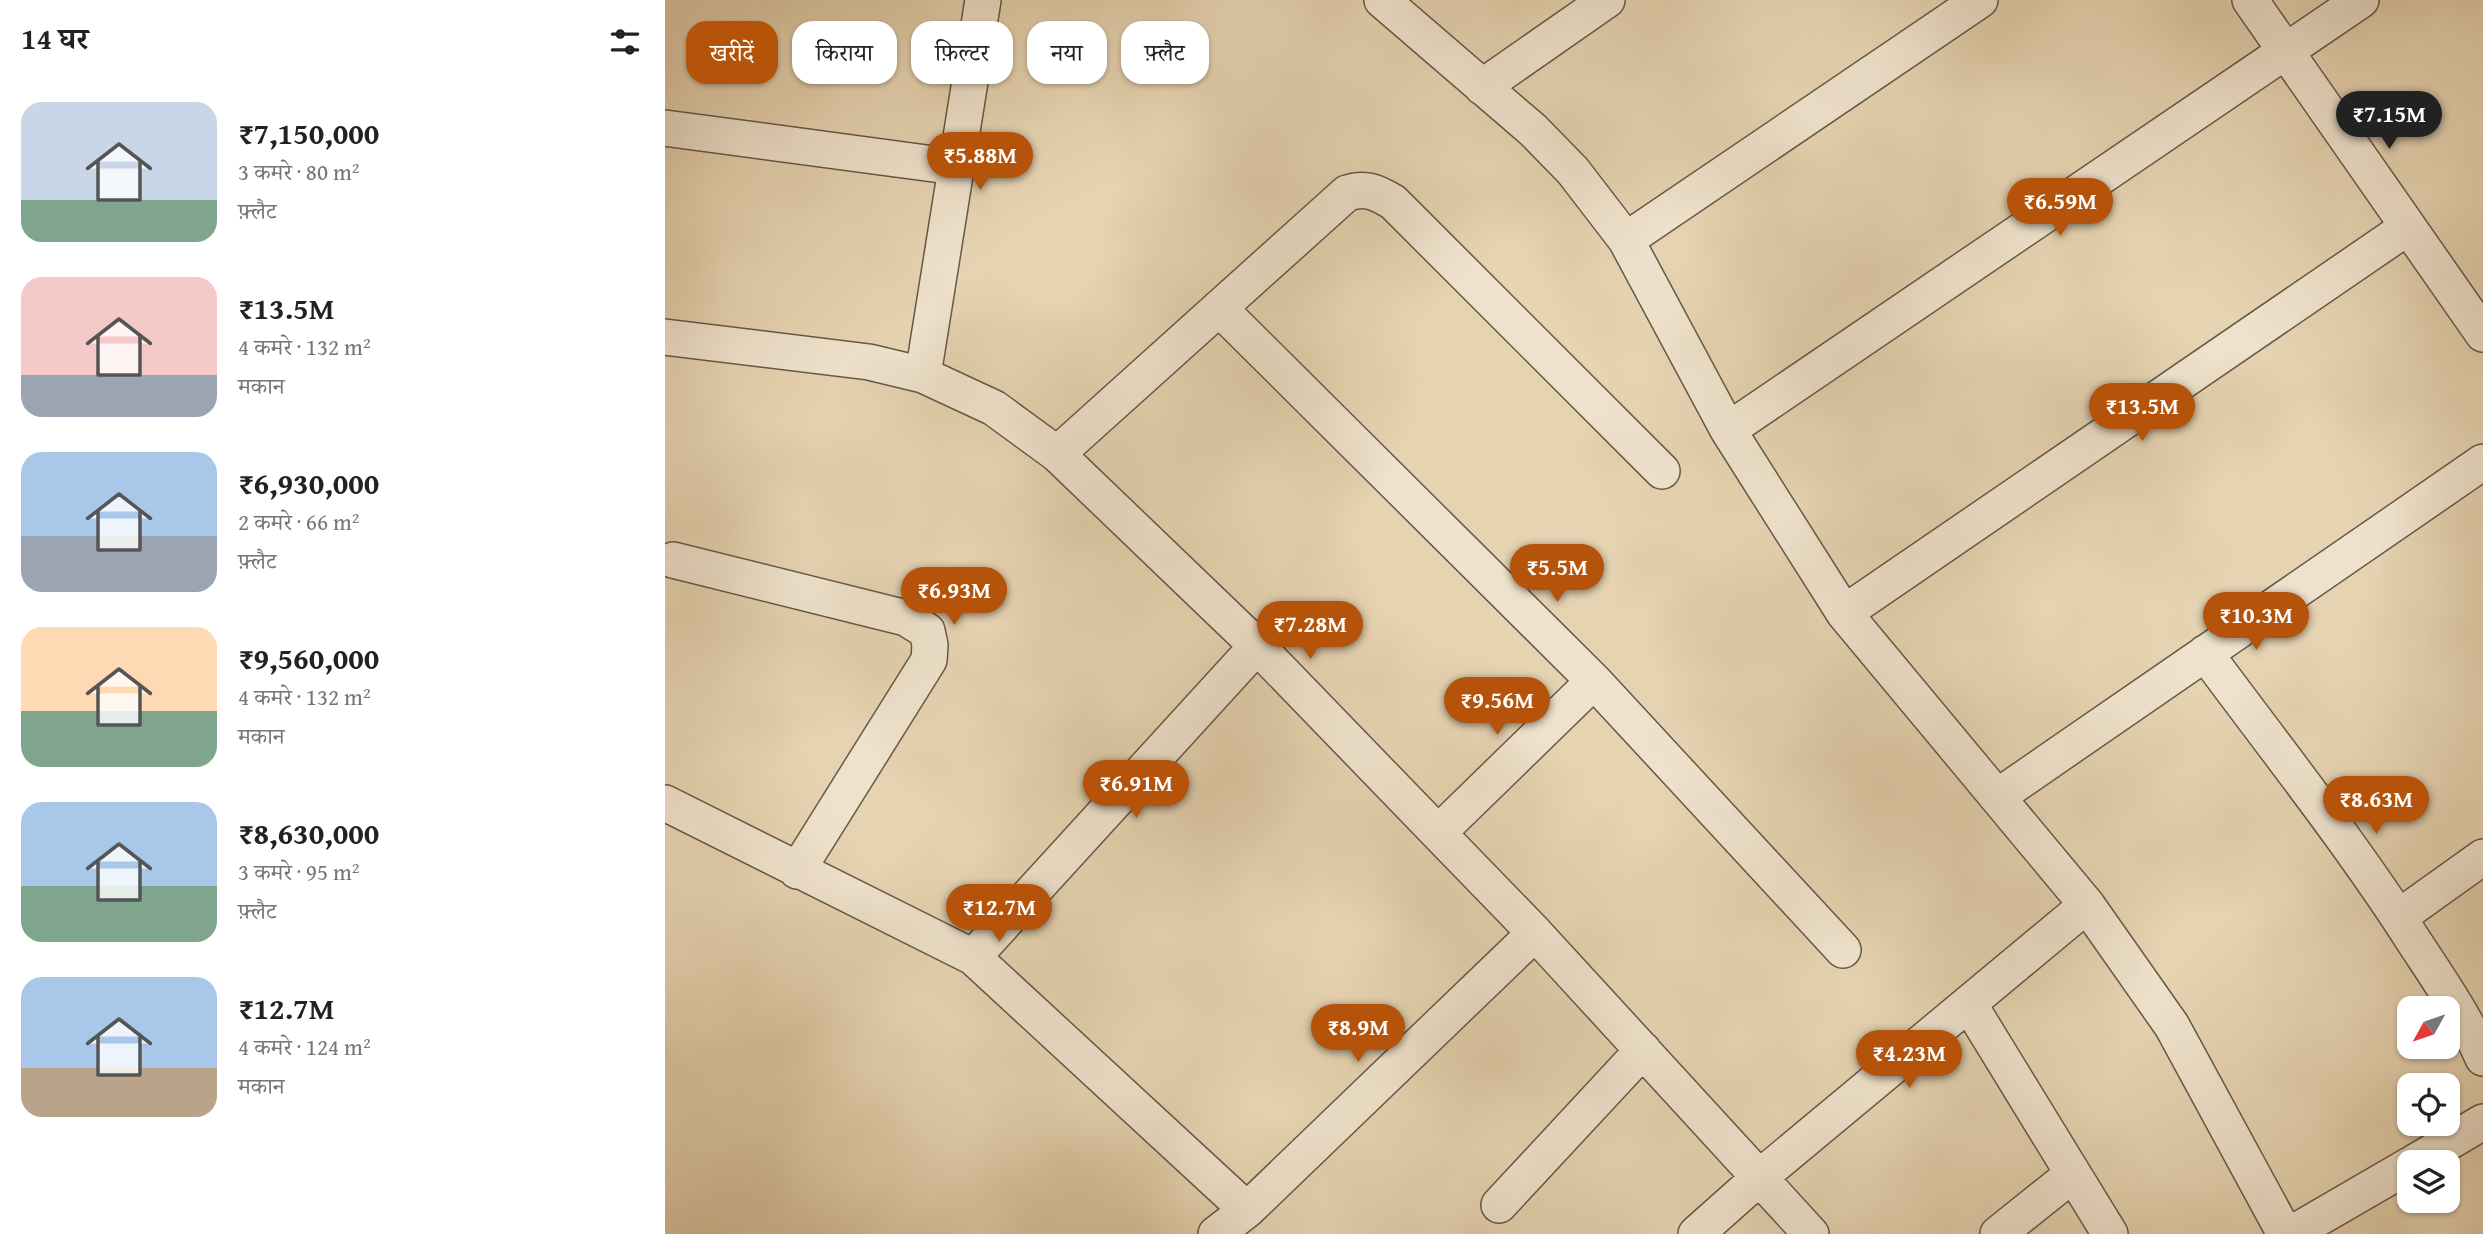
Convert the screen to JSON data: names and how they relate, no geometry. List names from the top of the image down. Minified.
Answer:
{"north":"bottom left","page":{"heading":"14 घर","chip":["खरीदें","किराया","फ़िल्टर","नया","फ़्लैट"],"list":[{"name":"₹7,150,000","note":"3 कमरे · 80 m² · फ़्लैट"},{"name":"₹13.5M","note":"4 कमरे · 132 m² · मकान"},{"name":"₹6,930,000","note":"2 कमरे · 66 m² · फ़्लैट"},{"name":"₹9,560,000","note":"4 कमरे · 132 m² · मकान"},{"name":"₹8,630,000","note":"3 कमरे · 95 m² · फ़्लैट"},{"name":"₹12.7M","note":"4 कमरे · 124 m² · मकान"}],"price":["₹7.15M","₹5.88M","₹6.59M","₹13.5M","₹5.5M","₹6.93M","₹10.3M","₹7.28M","₹9.56M","₹6.91M","₹8.63M","₹12.7M","₹8.9M","₹4.23M"]}}
